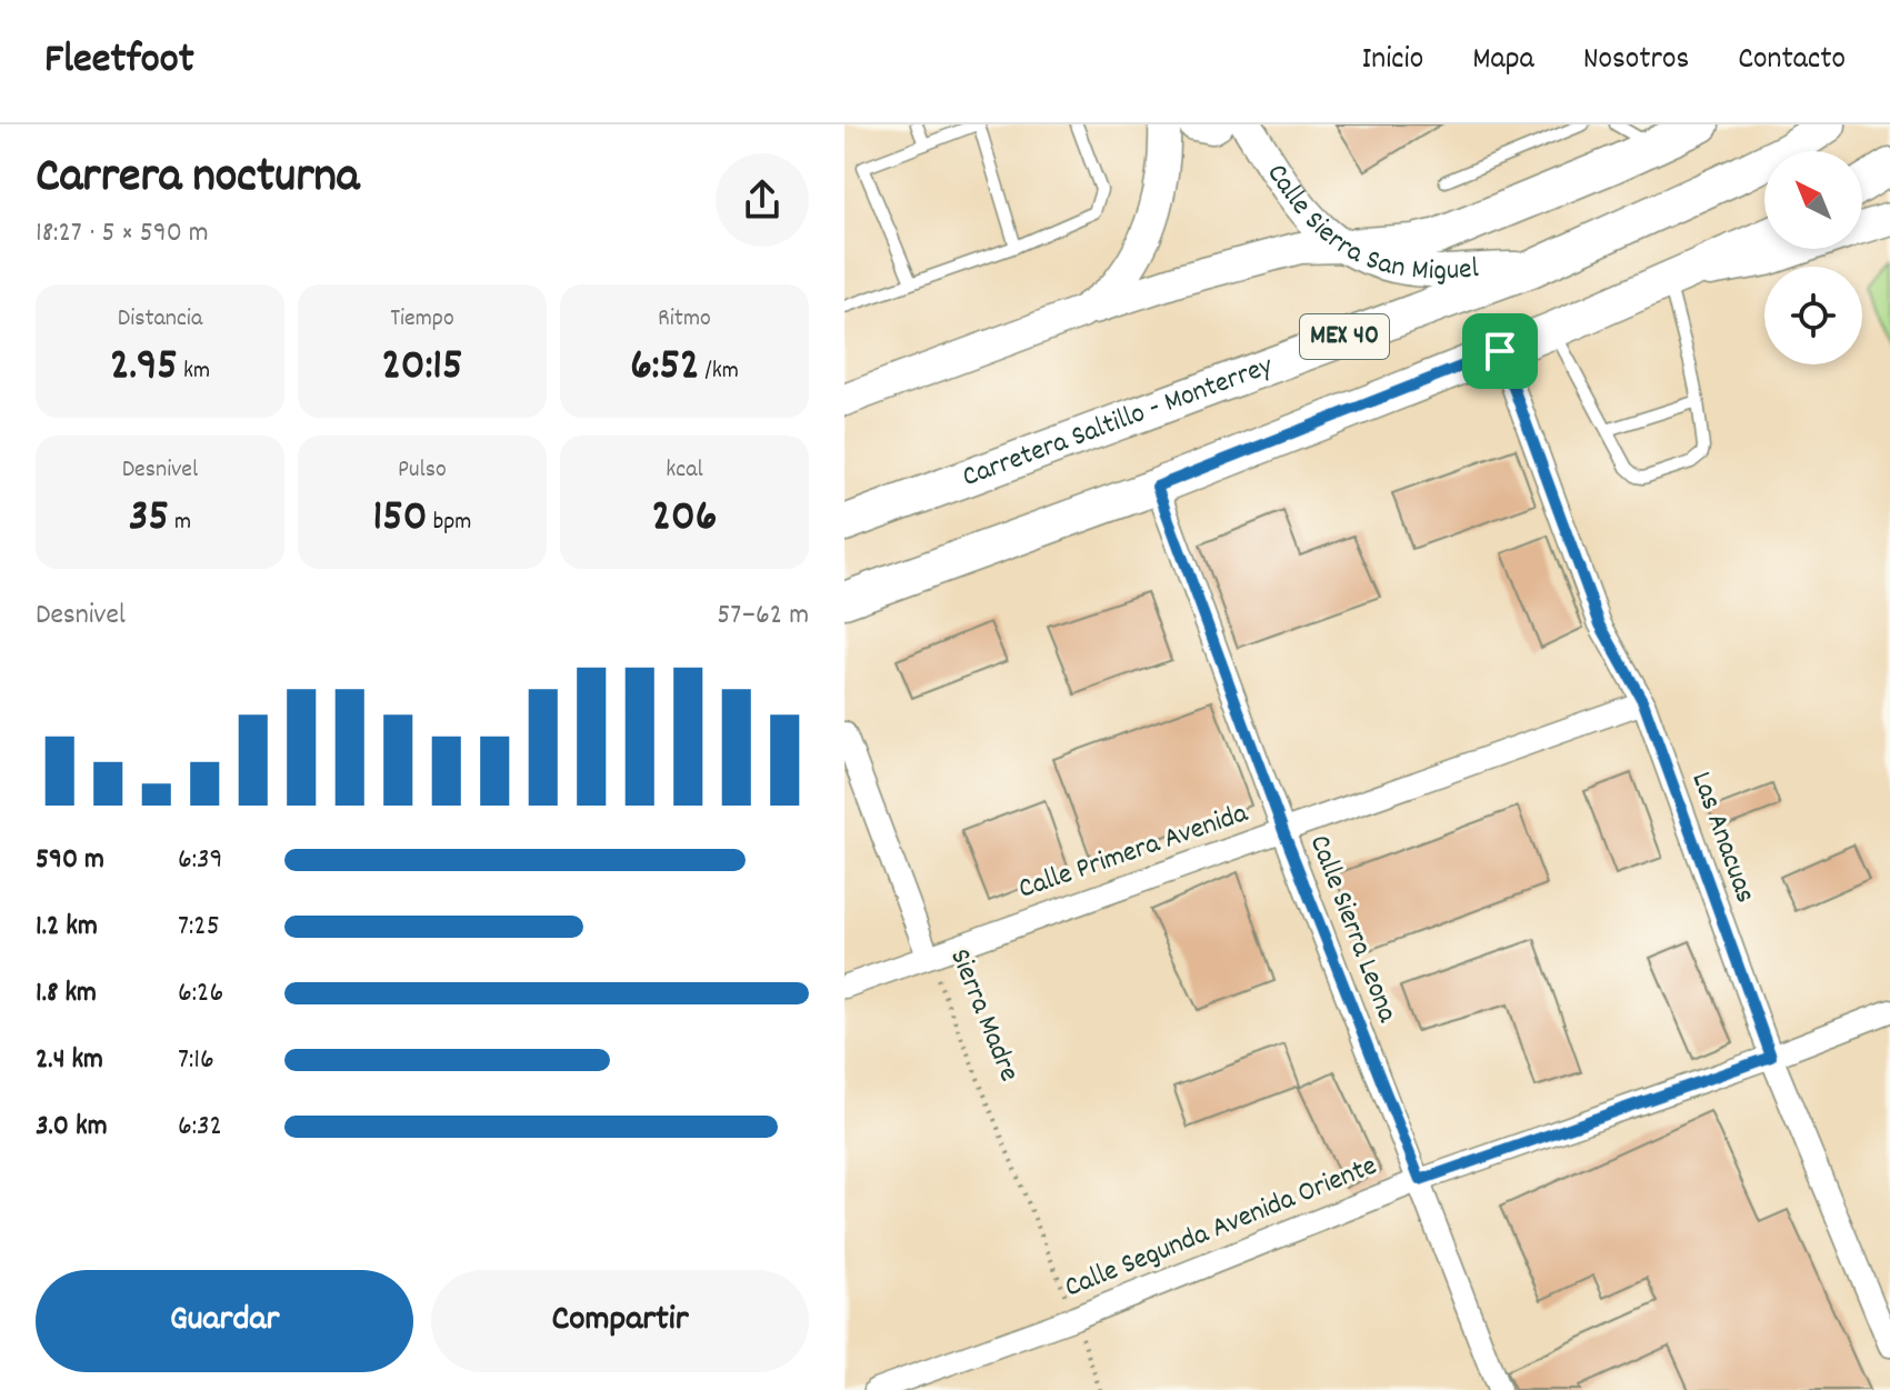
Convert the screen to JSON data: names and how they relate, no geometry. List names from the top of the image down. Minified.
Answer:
{"streets":{"main road":["MEX 40","Carretera Saltillo - Monterrey"],"street":["Calle Sierra San Miguel","Las Anacuas","Calle Primera Avenida","Calle Sierra Leona","Sierra Madre","Calle Segunda Avenida Oriente"]},"crossings":[["Calle Sierra San Miguel","Carretera Saltillo - Monterrey"],["MEX 40","Las Anacuas"],["MEX 40","Calle Sierra Leona"],["Las Anacuas","Calle Primera Avenida"],["Las Anacuas","Calle Segunda Avenida Oriente"],["Calle Primera Avenida","Calle Sierra Leona"],["Calle Primera Avenida","Sierra Madre"],["Calle Sierra Leona","Calle Segunda Avenida Oriente"],["Sierra Madre","Calle Segunda Avenida Oriente"]],"north":"top left","page":{"header":"Fleetfoot","nav":["Inicio","Mapa","Nosotros","Contacto"],"heading":["Carrera nocturna","18:27 · 5 × 590 m"],"stats":[["Distancia","2.95 km"],["Tiempo","20:15"],["Ritmo","6:52 /km"],["Desnivel","35 m"],["Pulso","150 bpm"],["kcal","206"]],"chart":["Desnivel","57–62 m"],"list":[{"name":"590 m","note":"6:39"},{"name":"1.2 km","note":"7:25"},{"name":"1.8 km","note":"6:26"},{"name":"2.4 km","note":"7:16"},{"name":"3.0 km","note":"6:32"}],"buttons":["Guardar","Compartir"]}}
